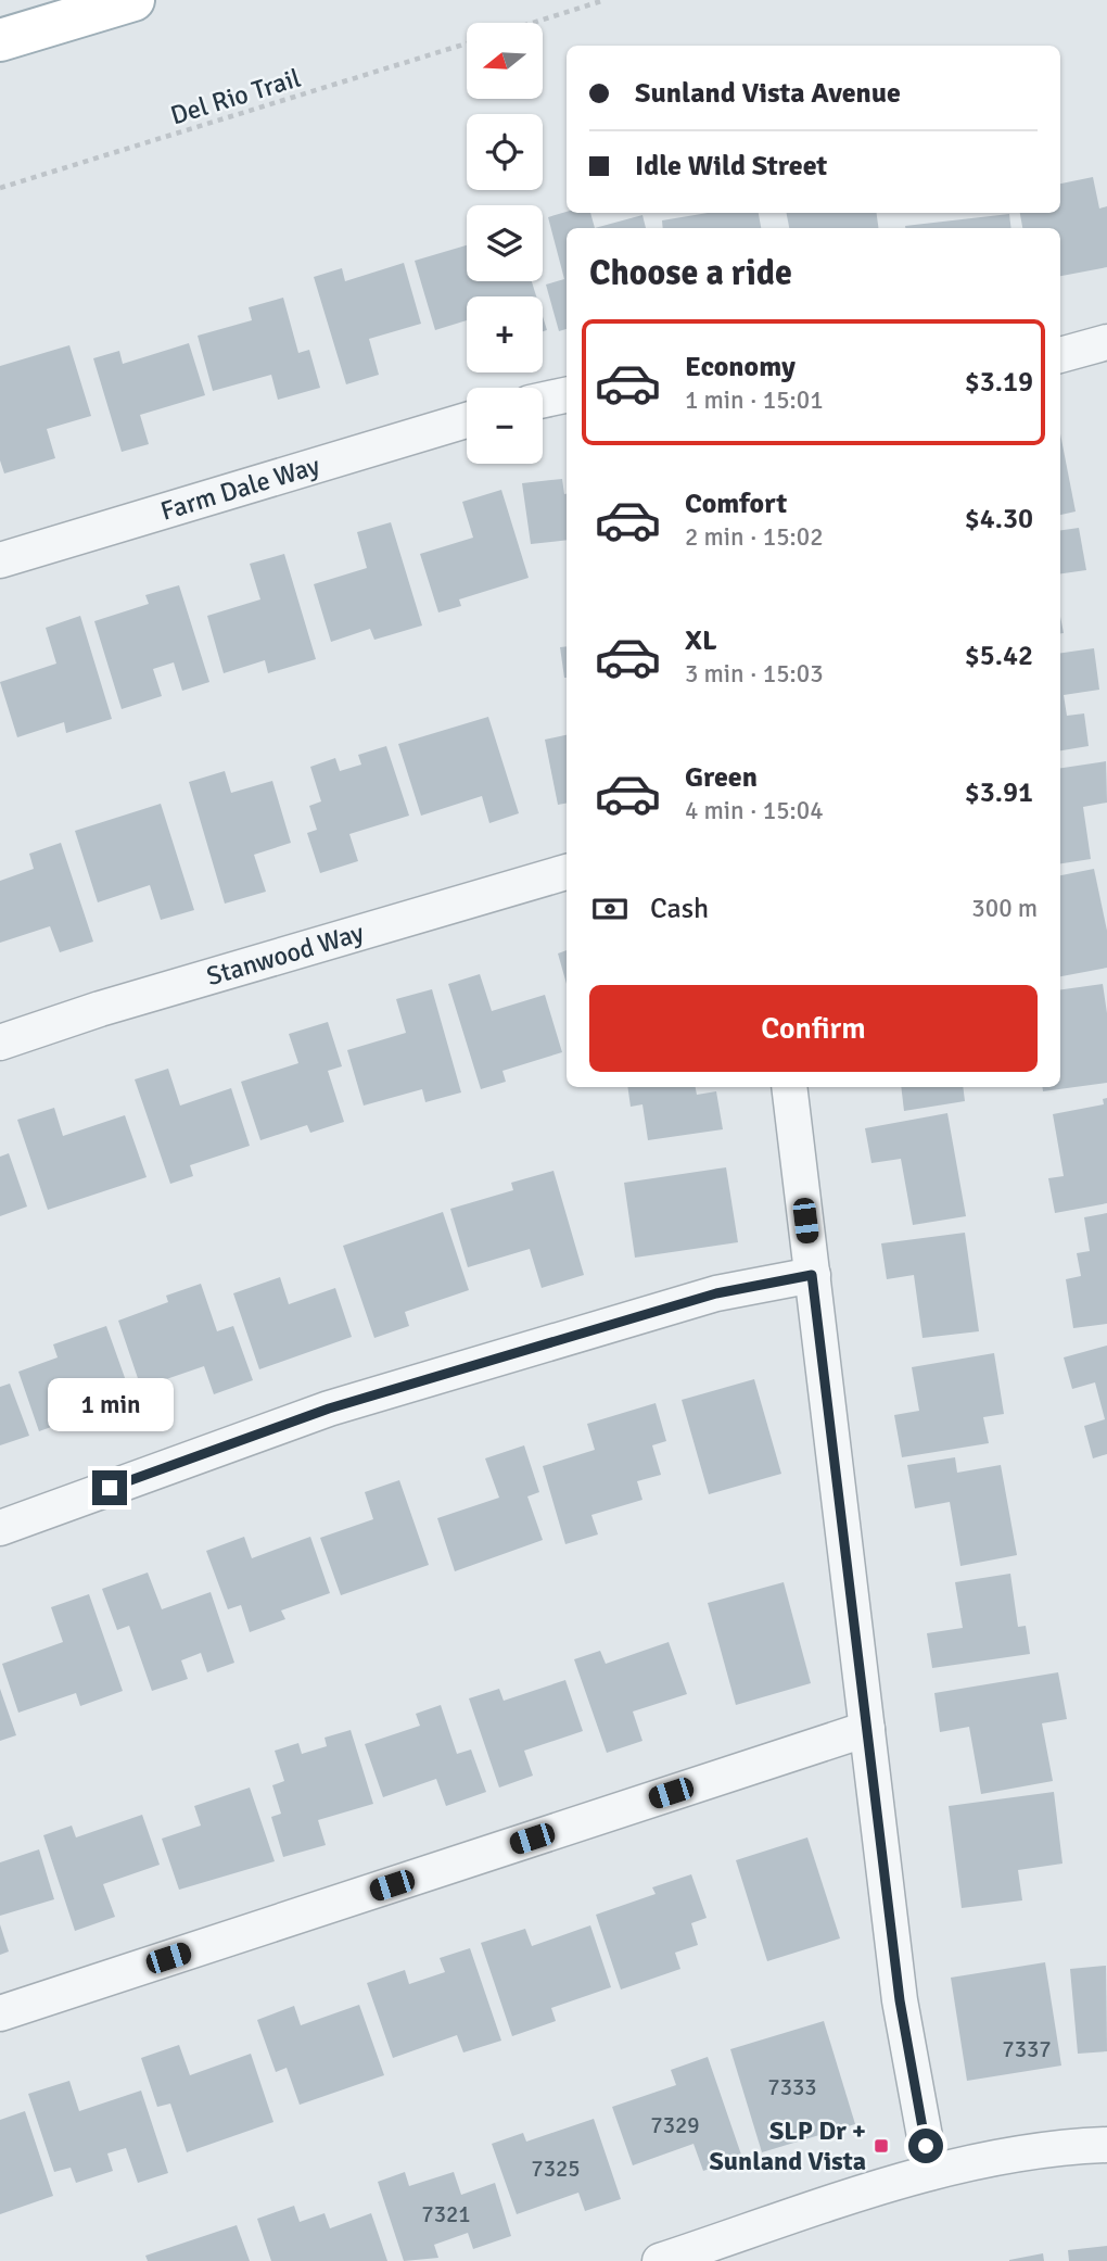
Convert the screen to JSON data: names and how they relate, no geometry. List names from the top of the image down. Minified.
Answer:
{"streets":{"street":["Farm Dale Way","Stanwood Way"],"path":["Del Rio Trail"]},"places":{"transit":["SLP Dr + Sunland Vista"]},"house_numbers":["7337","7333","7329","7325","7321"],"north":"left","page":{"map_buttons":["+","−"],"banner":["Sunland Vista Avenue","Idle Wild Street"],"heading":"Choose a ride","list":[{"name":"Economy","note":"1 min · 15:01","value":"$3.19"},{"name":"Comfort","note":"2 min · 15:02","value":"$4.30"},{"name":"XL","note":"3 min · 15:03","value":"$5.42"},{"name":"Green","note":"4 min · 15:04","value":"$3.91"}],"pay":["Cash","300 m"],"buttons":"Confirm","bubble":"1 min"}}
